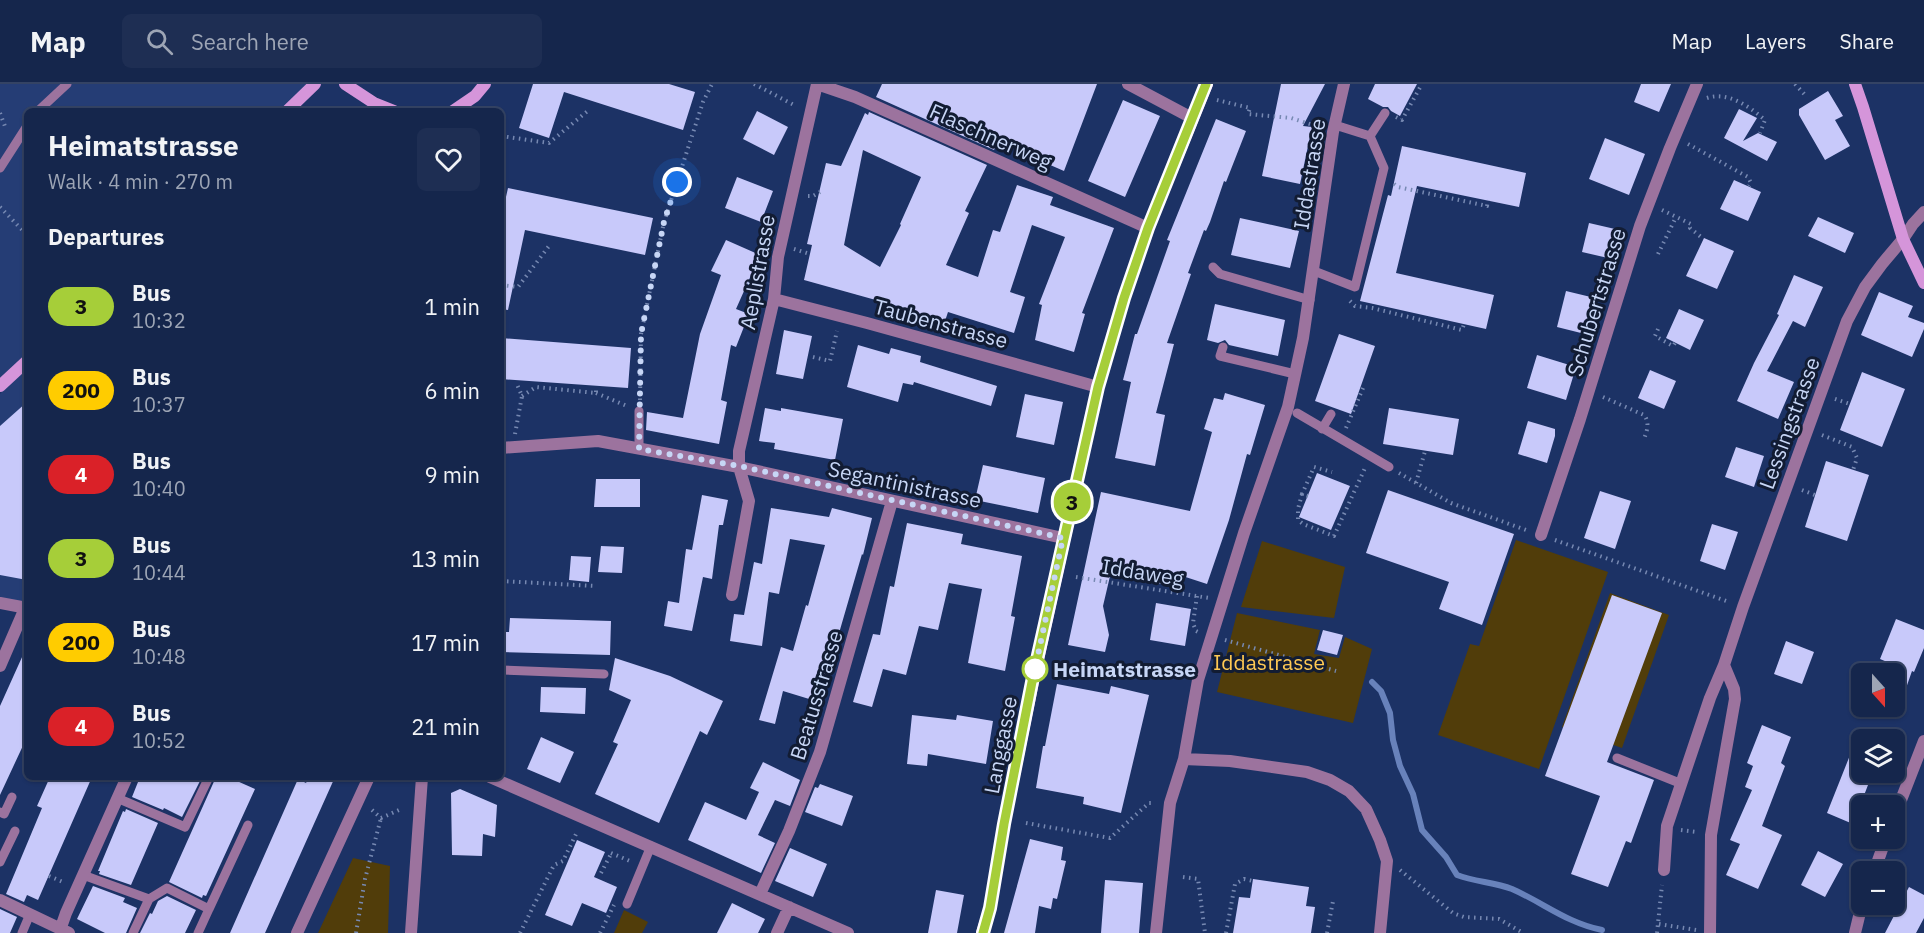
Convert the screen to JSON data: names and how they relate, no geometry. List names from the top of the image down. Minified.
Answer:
{"streets":{"main road":["Langgasse"],"street":["Flaschnerweg","Iddastrasse","Aeplistrasse","Schubertstrasse","Taubenstrasse","Lessingstrasse","Segantinistrasse","Beatusstrasse"],"path":["Iddaweg"]},"crossings":[["Flaschnerweg","Aeplistrasse"],["Flaschnerweg","Langgasse"],["Aeplistrasse","Taubenstrasse"],["Aeplistrasse","Segantinistrasse"],["Taubenstrasse","Langgasse"],["Segantinistrasse","Beatusstrasse"],["Segantinistrasse","Langgasse"]],"parks":["Iddastrasse"],"places":["Heimatstrasse"],"lines":["bus line 3"],"north":"bottom","page":{"header":"Map","search":"Search here","nav":["Map","Layers","Share"],"on_map":"3","heading":[["Heimatstrasse","Walk · 4 min · 270 m"],"Departures"],"list":[{"mark":"3","name":"Bus","note":"10:32","value":"1 min"},{"mark":"200","name":"Bus","note":"10:37","value":"6 min"},{"mark":"4","name":"Bus","note":"10:40","value":"9 min"},{"mark":"3","name":"Bus","note":"10:44","value":"13 min"},{"mark":"200","name":"Bus","note":"10:48","value":"17 min"},{"mark":"4","name":"Bus","note":"10:52","value":"21 min"}],"map_buttons":["+","−"]}}
